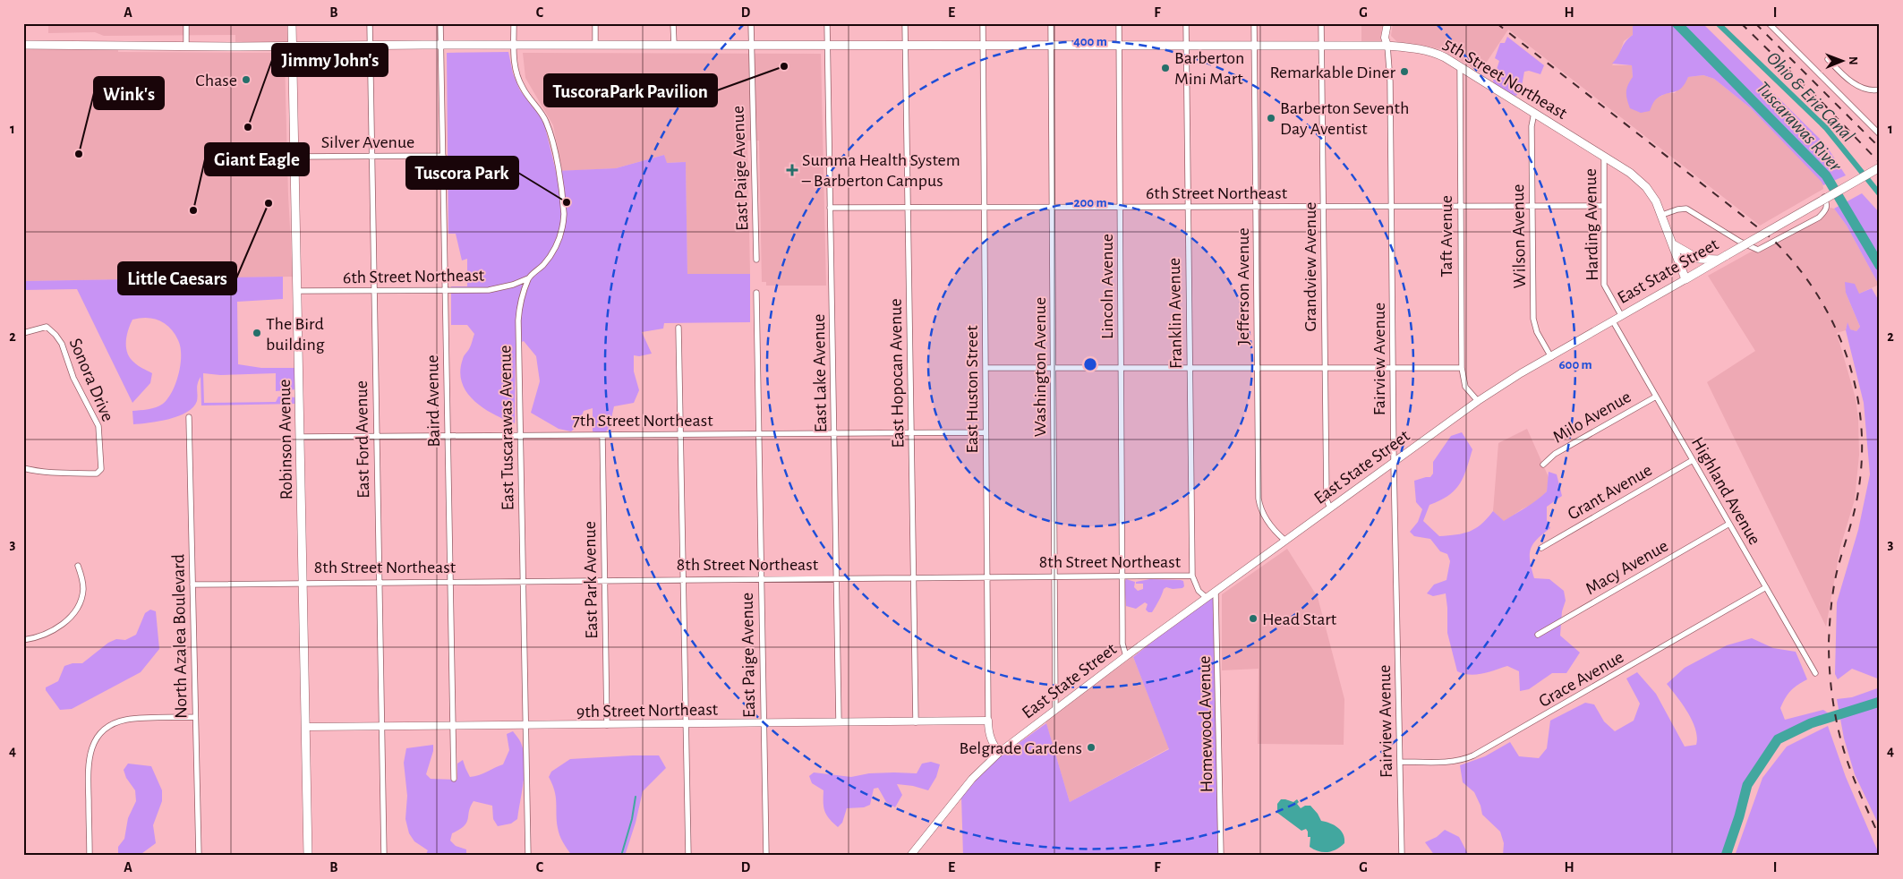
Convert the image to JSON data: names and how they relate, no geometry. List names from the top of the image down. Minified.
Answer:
{"streets":{"main road":["5th Street Northeast","East State Street","Robinson Avenue"],"street":["Silver Avenue","East Paige Avenue","6th Street Northeast","Harding Avenue","Taft Avenue","Wilson Avenue","Grandview Avenue","Lincoln Avenue","Jefferson Avenue","Franklin Avenue","Fairview Avenue","Washington Avenue","East Lake Avenue","East Hopocan Avenue","Sonora Drive","East Huston Street","Baird Avenue","Milo Avenue","7th Street Northeast","East Tuscarawas Avenue","East Ford Avenue","Highland Avenue","Grant Avenue","8th Street Northeast","Macy Avenue","East Park Avenue","North Azalea Boulevard","Grace Avenue","9th Street Northeast","Homewood Avenue"]},"crossings":[["5th Street Northeast","East Paige Avenue"],["5th Street Northeast","Harding Avenue"],["5th Street Northeast","Taft Avenue"],["5th Street Northeast","Wilson Avenue"],["5th Street Northeast","Grandview Avenue"],["5th Street Northeast","East State Street"],["5th Street Northeast","Lincoln Avenue"],["5th Street Northeast","Jefferson Avenue"],["5th Street Northeast","Franklin Avenue"],["5th Street Northeast","Fairview Avenue"],["5th Street Northeast","Washington Avenue"],["5th Street Northeast","East Lake Avenue"],["5th Street Northeast","East Hopocan Avenue"],["5th Street Northeast","East Huston Street"],["5th Street Northeast","Baird Avenue"],["5th Street Northeast","Robinson Avenue"],["5th Street Northeast","East Ford Avenue"],["Silver Avenue","Baird Avenue"],["Silver Avenue","Robinson Avenue"],["Silver Avenue","East Ford Avenue"],["East Paige Avenue","7th Street Northeast"],["East Paige Avenue","8th Street Northeast"],["East Paige Avenue","9th Street Northeast"],["6th Street Northeast","Harding Avenue"],["6th Street Northeast","Taft Avenue"],["6th Street Northeast","Wilson Avenue"],["6th Street Northeast","Grandview Avenue"],["6th Street Northeast","Lincoln Avenue"],["6th Street Northeast","Jefferson Avenue"],["6th Street Northeast","Franklin Avenue"],["6th Street Northeast","Fairview Avenue"],["6th Street Northeast","Washington Avenue"],["6th Street Northeast","East Lake Avenue"],["6th Street Northeast","East Hopocan Avenue"],["6th Street Northeast","East Huston Street"],["6th Street Northeast","Baird Avenue"],["6th Street Northeast","East Tuscarawas Avenue"],["6th Street Northeast","Robinson Avenue"],["6th Street Northeast","East Ford Avenue"],["Harding Avenue","East State Street"],["Taft Avenue","East State Street"],["Wilson Avenue","East State Street"],["Grandview Avenue","East State Street"],["East State Street","Lincoln Avenue"],["East State Street","Jefferson Avenue"],["East State Street","Franklin Avenue"],["East State Street","Fairview Avenue"],["East State Street","Washington Avenue"],["East State Street","East Huston Street"],["East State Street","Highland Avenue"],["East State Street","Homewood Avenue"],["Lincoln Avenue","8th Street Northeast"],["Franklin Avenue","8th Street Northeast"],["Fairview Avenue","Grace Avenue"],["Washington Avenue","8th Street Northeast"],["East Lake Avenue","7th Street Northeast"],["East Lake Avenue","8th Street Northeast"],["East Lake Avenue","9th Street Northeast"],["East Hopocan Avenue","7th Street Northeast"],["East Hopocan Avenue","8th Street Northeast"],["East Hopocan Avenue","9th Street Northeast"],["East Huston Street","7th Street Northeast"],["East Huston Street","8th Street Northeast"],["East Huston Street","9th Street Northeast"],["Baird Avenue","7th Street Northeast"],["Baird Avenue","8th Street Northeast"],["Baird Avenue","9th Street Northeast"],["Milo Avenue","Highland Avenue"],["7th Street Northeast","East Tuscarawas Avenue"],["7th Street Northeast","Robinson Avenue"],["7th Street Northeast","East Ford Avenue"],["7th Street Northeast","East Park Avenue"],["East Tuscarawas Avenue","8th Street Northeast"],["East Tuscarawas Avenue","9th Street Northeast"],["Robinson Avenue","8th Street Northeast"],["Robinson Avenue","9th Street Northeast"],["East Ford Avenue","8th Street Northeast"],["East Ford Avenue","9th Street Northeast"],["Highland Avenue","Grant Avenue"],["Highland Avenue","Macy Avenue"],["Highland Avenue","Grace Avenue"],["8th Street Northeast","East Park Avenue"],["8th Street Northeast","North Azalea Boulevard"],["East Park Avenue","9th Street Northeast"]],"water":["Ohio & Erie Canal","Tuscarawas River"],"places":{"other":["TuscoraPark Pavilion","Barberton Mini Mart","Remarkable Diner","Chase","Barberton Seventh Day Aventist","Jimmy John's","Wink's","Tuscora Park","Little Caesars","Giant Eagle","The Bird building","Head Start","Belgrade Gardens"],"health":["Summa Health System – Barberton Campus"]},"north":"right","grid":{"columns":["A","B","C","D","E","F","G","H","I"],"rows":["1","2","3","4"]},"rings":["400 m","200 m","600 m"]}
